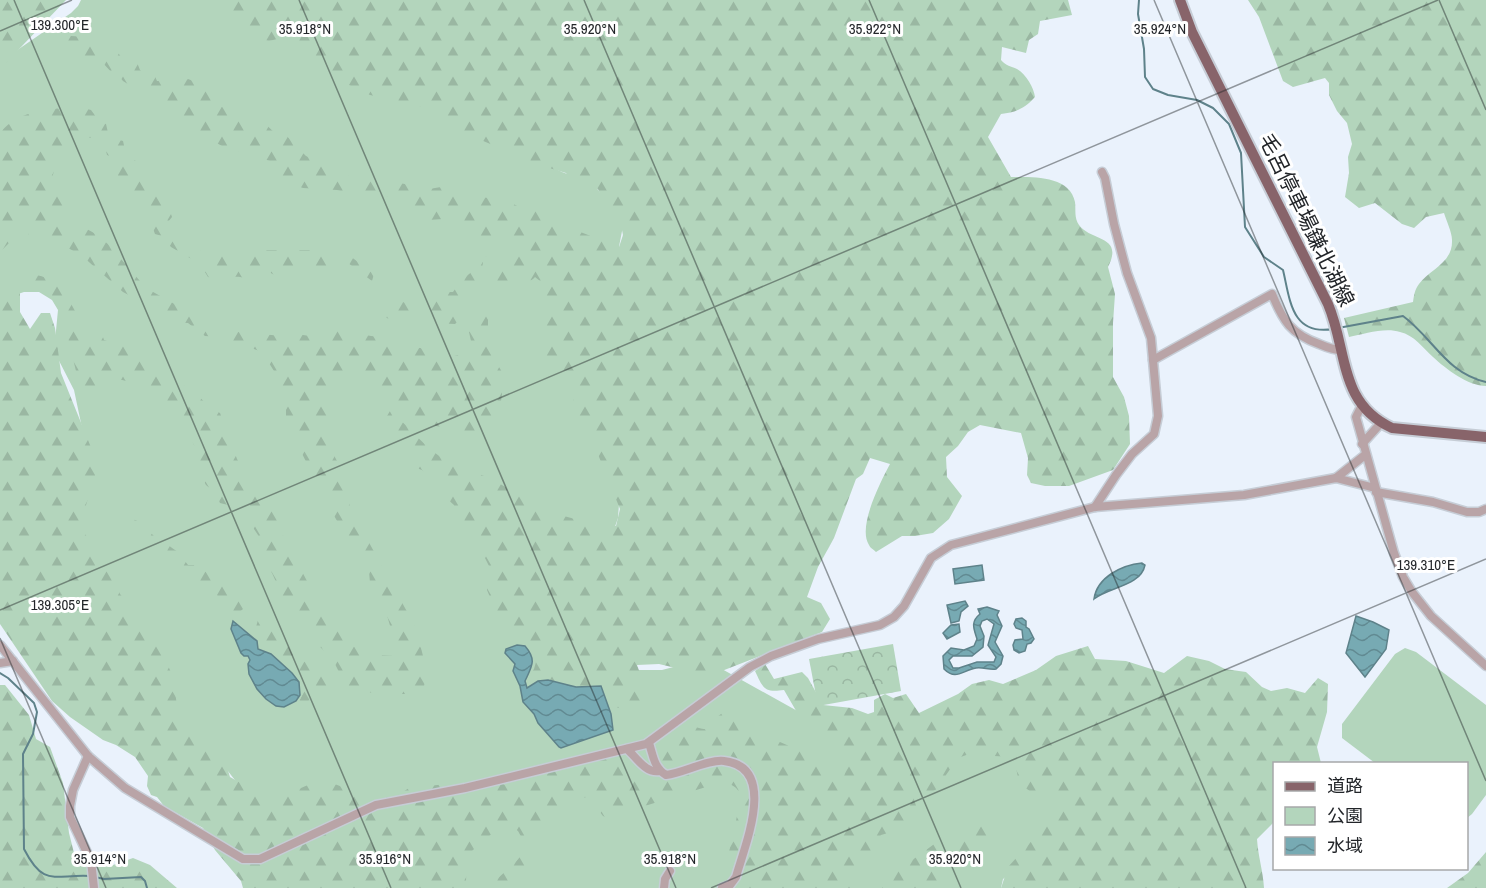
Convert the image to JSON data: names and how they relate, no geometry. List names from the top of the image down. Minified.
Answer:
{"streets":{"main road":["毛呂停車場鎌北湖線"]},"legend":["道路","公園","水域"],"coordinates":["139.300°E","35.918°N","35.922°N","35.924°N","35.920°N","139.310°E","139.305°E","35.914°N","35.916°N"]}
